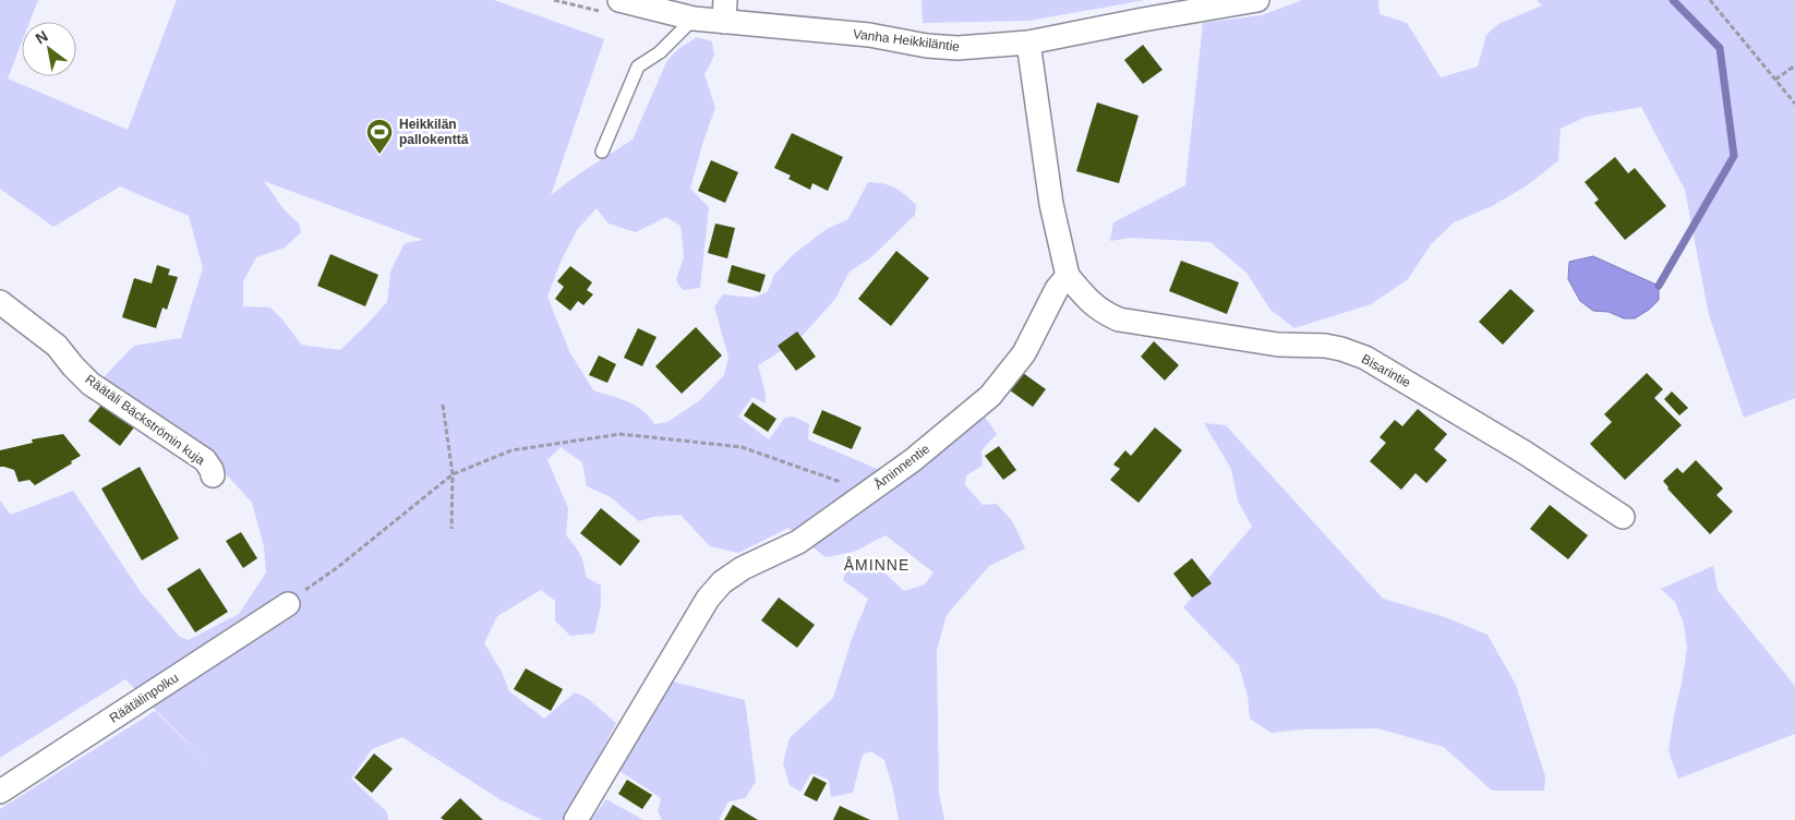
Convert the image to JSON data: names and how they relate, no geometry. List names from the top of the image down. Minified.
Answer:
{"streets":{"street":["Vanha Heikkiläntie","Bisarintie","Räätäli Bäckströmin kuja","Åminnentie","Räätälinpolku"]},"crossings":[["Bisarintie","Åminnentie"]],"districts":["ÅMINNE"],"places":{"sports":["Heikkilän pallokenttä"]},"north":"top left"}
